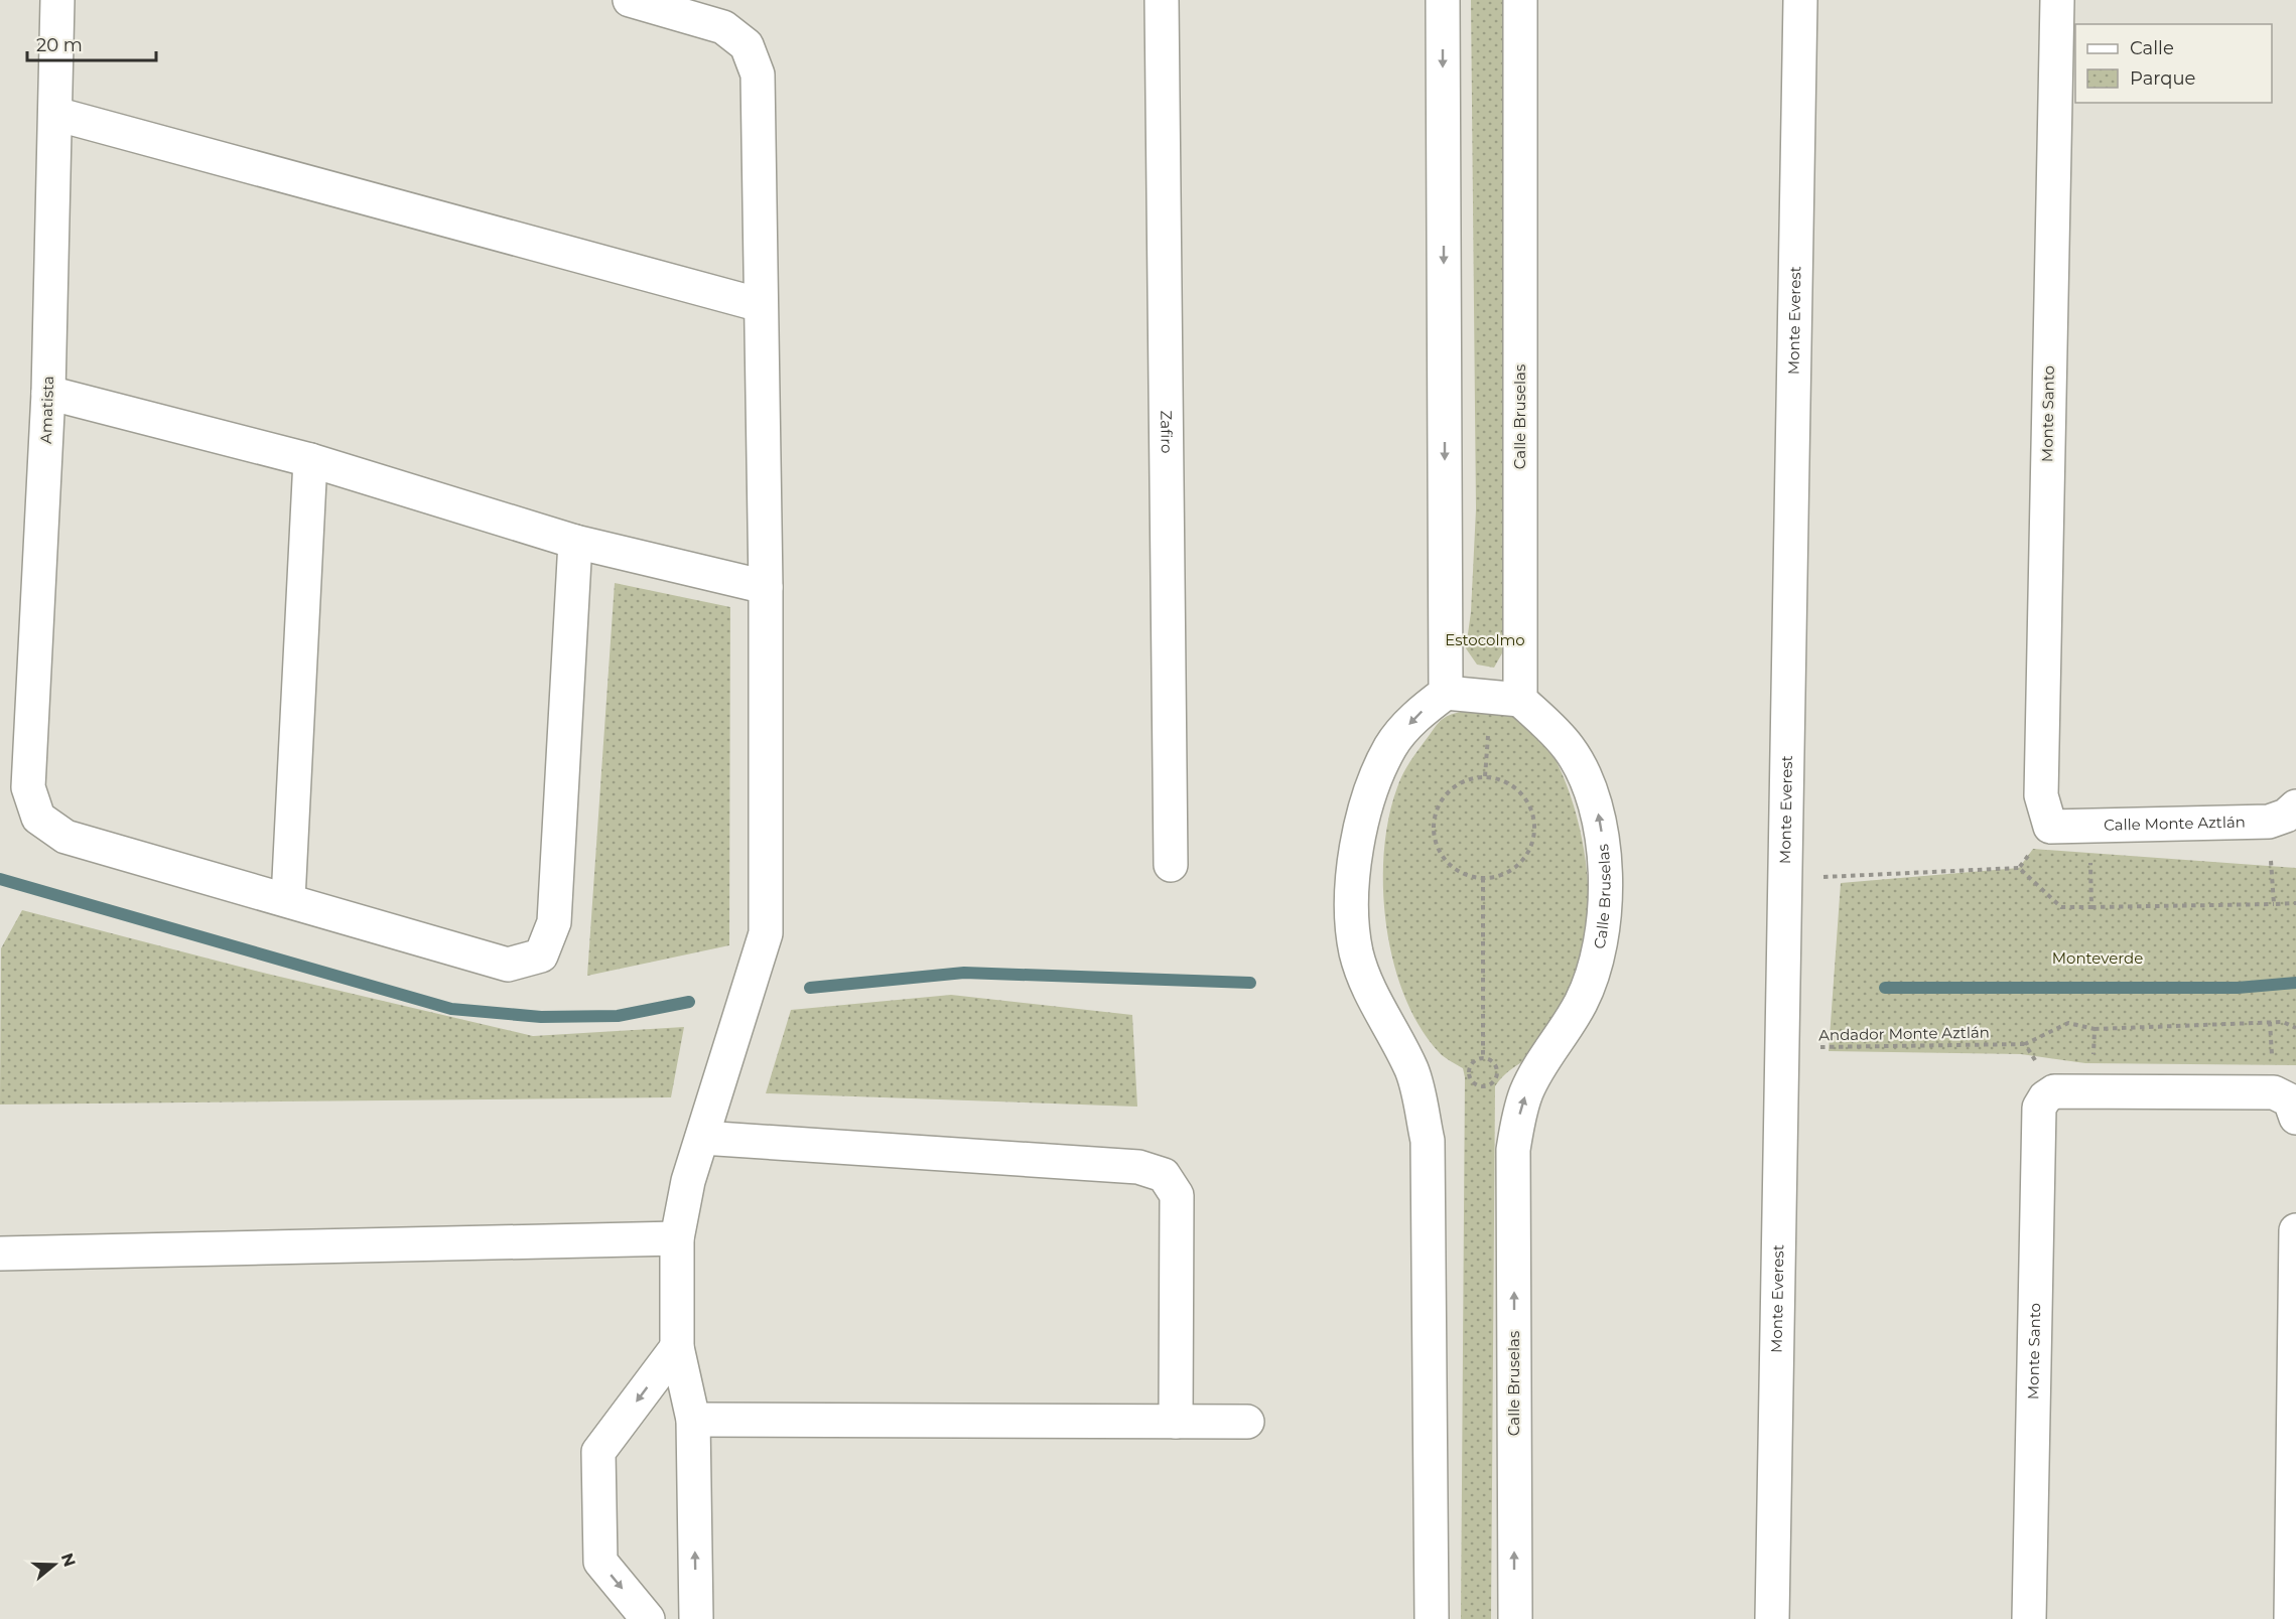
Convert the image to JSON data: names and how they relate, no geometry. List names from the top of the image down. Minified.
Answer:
{"streets":{"street":["Monte Everest","Amatista","Monte Santo","Calle Bruselas","Zafiro","Calle Monte Aztlán"],"path":["Andador Monte Aztlán"]},"crossings":[["Monte Everest","Andador Monte Aztlán"],["Monte Santo","Calle Monte Aztlán"]],"parks":["Estocolmo","Monteverde"],"legend":["Calle","Parque"],"scale_bar":"20 m","north":"right"}
